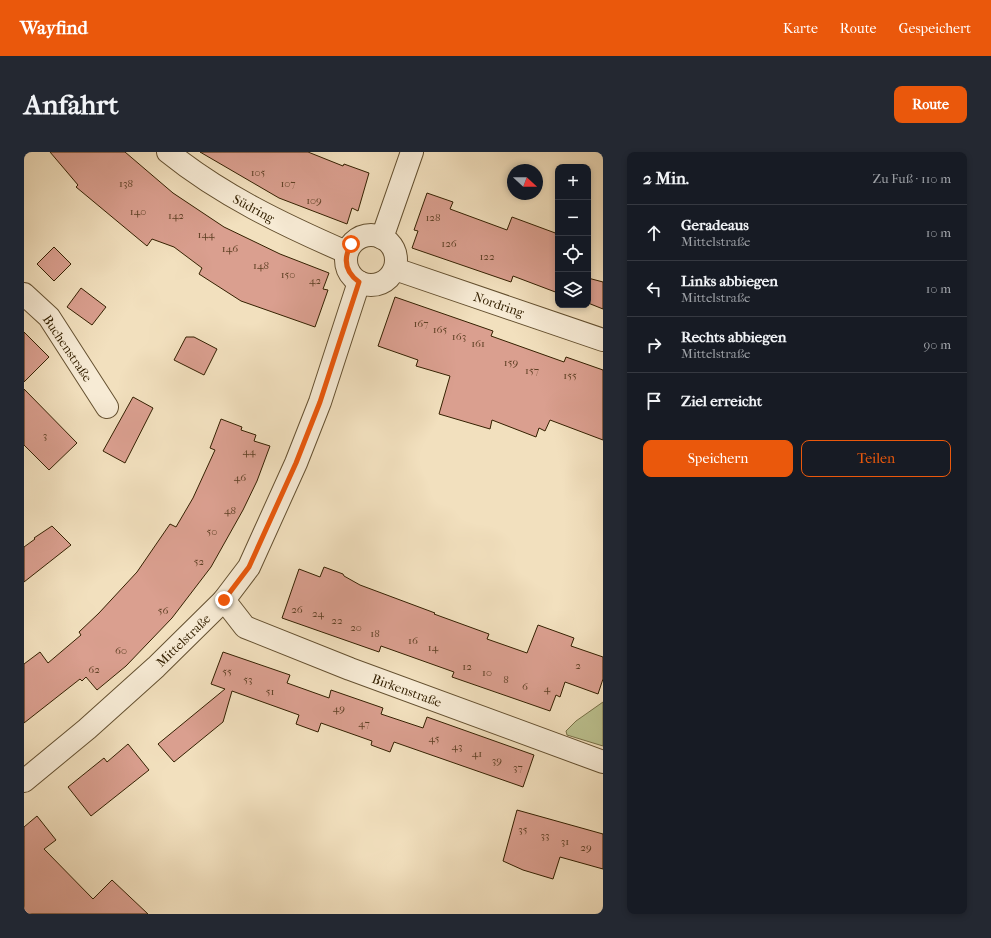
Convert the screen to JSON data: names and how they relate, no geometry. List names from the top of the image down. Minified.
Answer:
{"streets":{"street":["Südring","Nordring","Buchenstraße","Mittelstraße","Birkenstraße"]},"crossings":[["Südring","Nordring"],["Südring","Mittelstraße"],["Nordring","Mittelstraße"],["Mittelstraße","Birkenstraße"]],"house_numbers":["105","138","107","109","140","142","128","144","126","146","122","148","150","42","167","165","163","161","159","157","155","3","44","46","48","50","52","26","56","24","22","20","18","16","14","60","2","12","62","55","10","53","8","6","4","51","49","47","45","43","41","39","37","35","33","31","29"],"north":"right","page":{"header":"Wayfind","nav":["Karte","Route","Gespeichert"],"buttons":["Route",["Speichern","Teilen"]],"title":"Anfahrt","heading":["2 Min.","Zu Fuß · 110 m"],"map_buttons":["+","−"],"list":[["Geradeaus","Mittelstraße","10 m"],["Links abbiegen","Mittelstraße","10 m"],["Rechts abbiegen","Mittelstraße","90 m"],"Ziel erreicht"]}}
